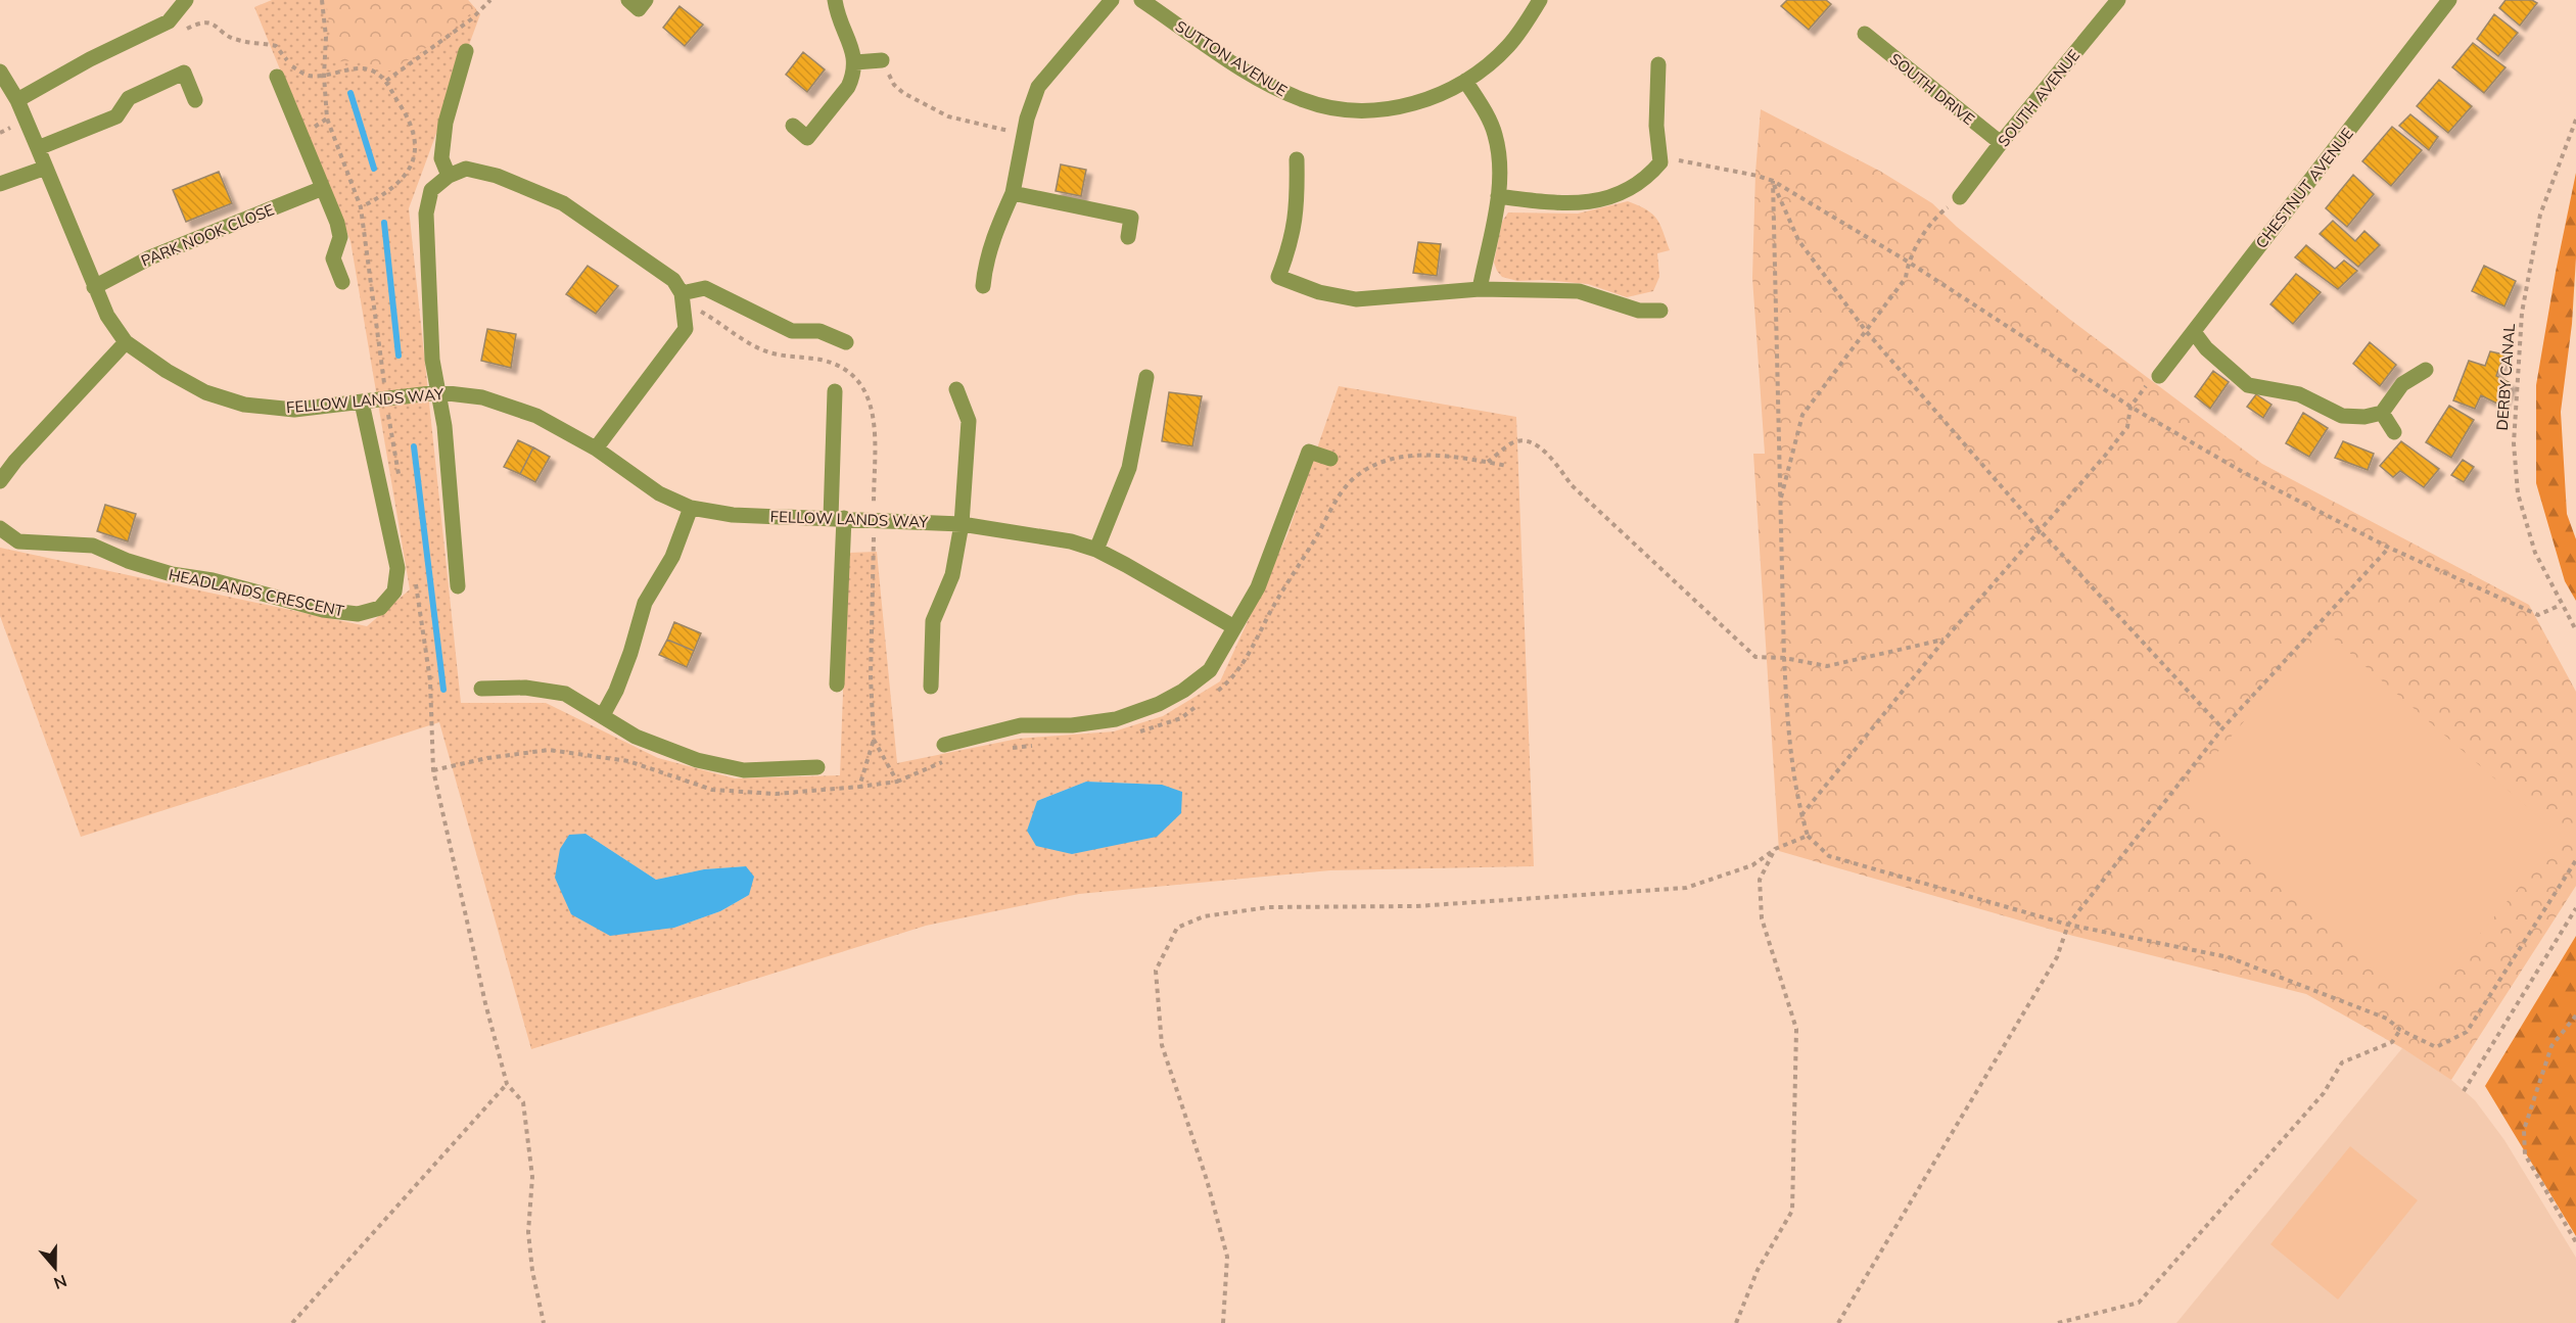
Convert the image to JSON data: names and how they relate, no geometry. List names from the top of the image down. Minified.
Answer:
{"streets":{"street":["SUTTON AVENUE","SOUTH DRIVE","SOUTH AVENUE","CHESTNUT AVENUE","PARK NOOK CLOSE","FELLOW LANDS WAY","HEADLANDS CRESCENT"],"path":["DERBY CANAL"]},"crossings":[["SOUTH DRIVE","SOUTH AVENUE"],["PARK NOOK CLOSE","FELLOW LANDS WAY"],["FELLOW LANDS WAY","HEADLANDS CRESCENT"]],"north":"bottom"}
